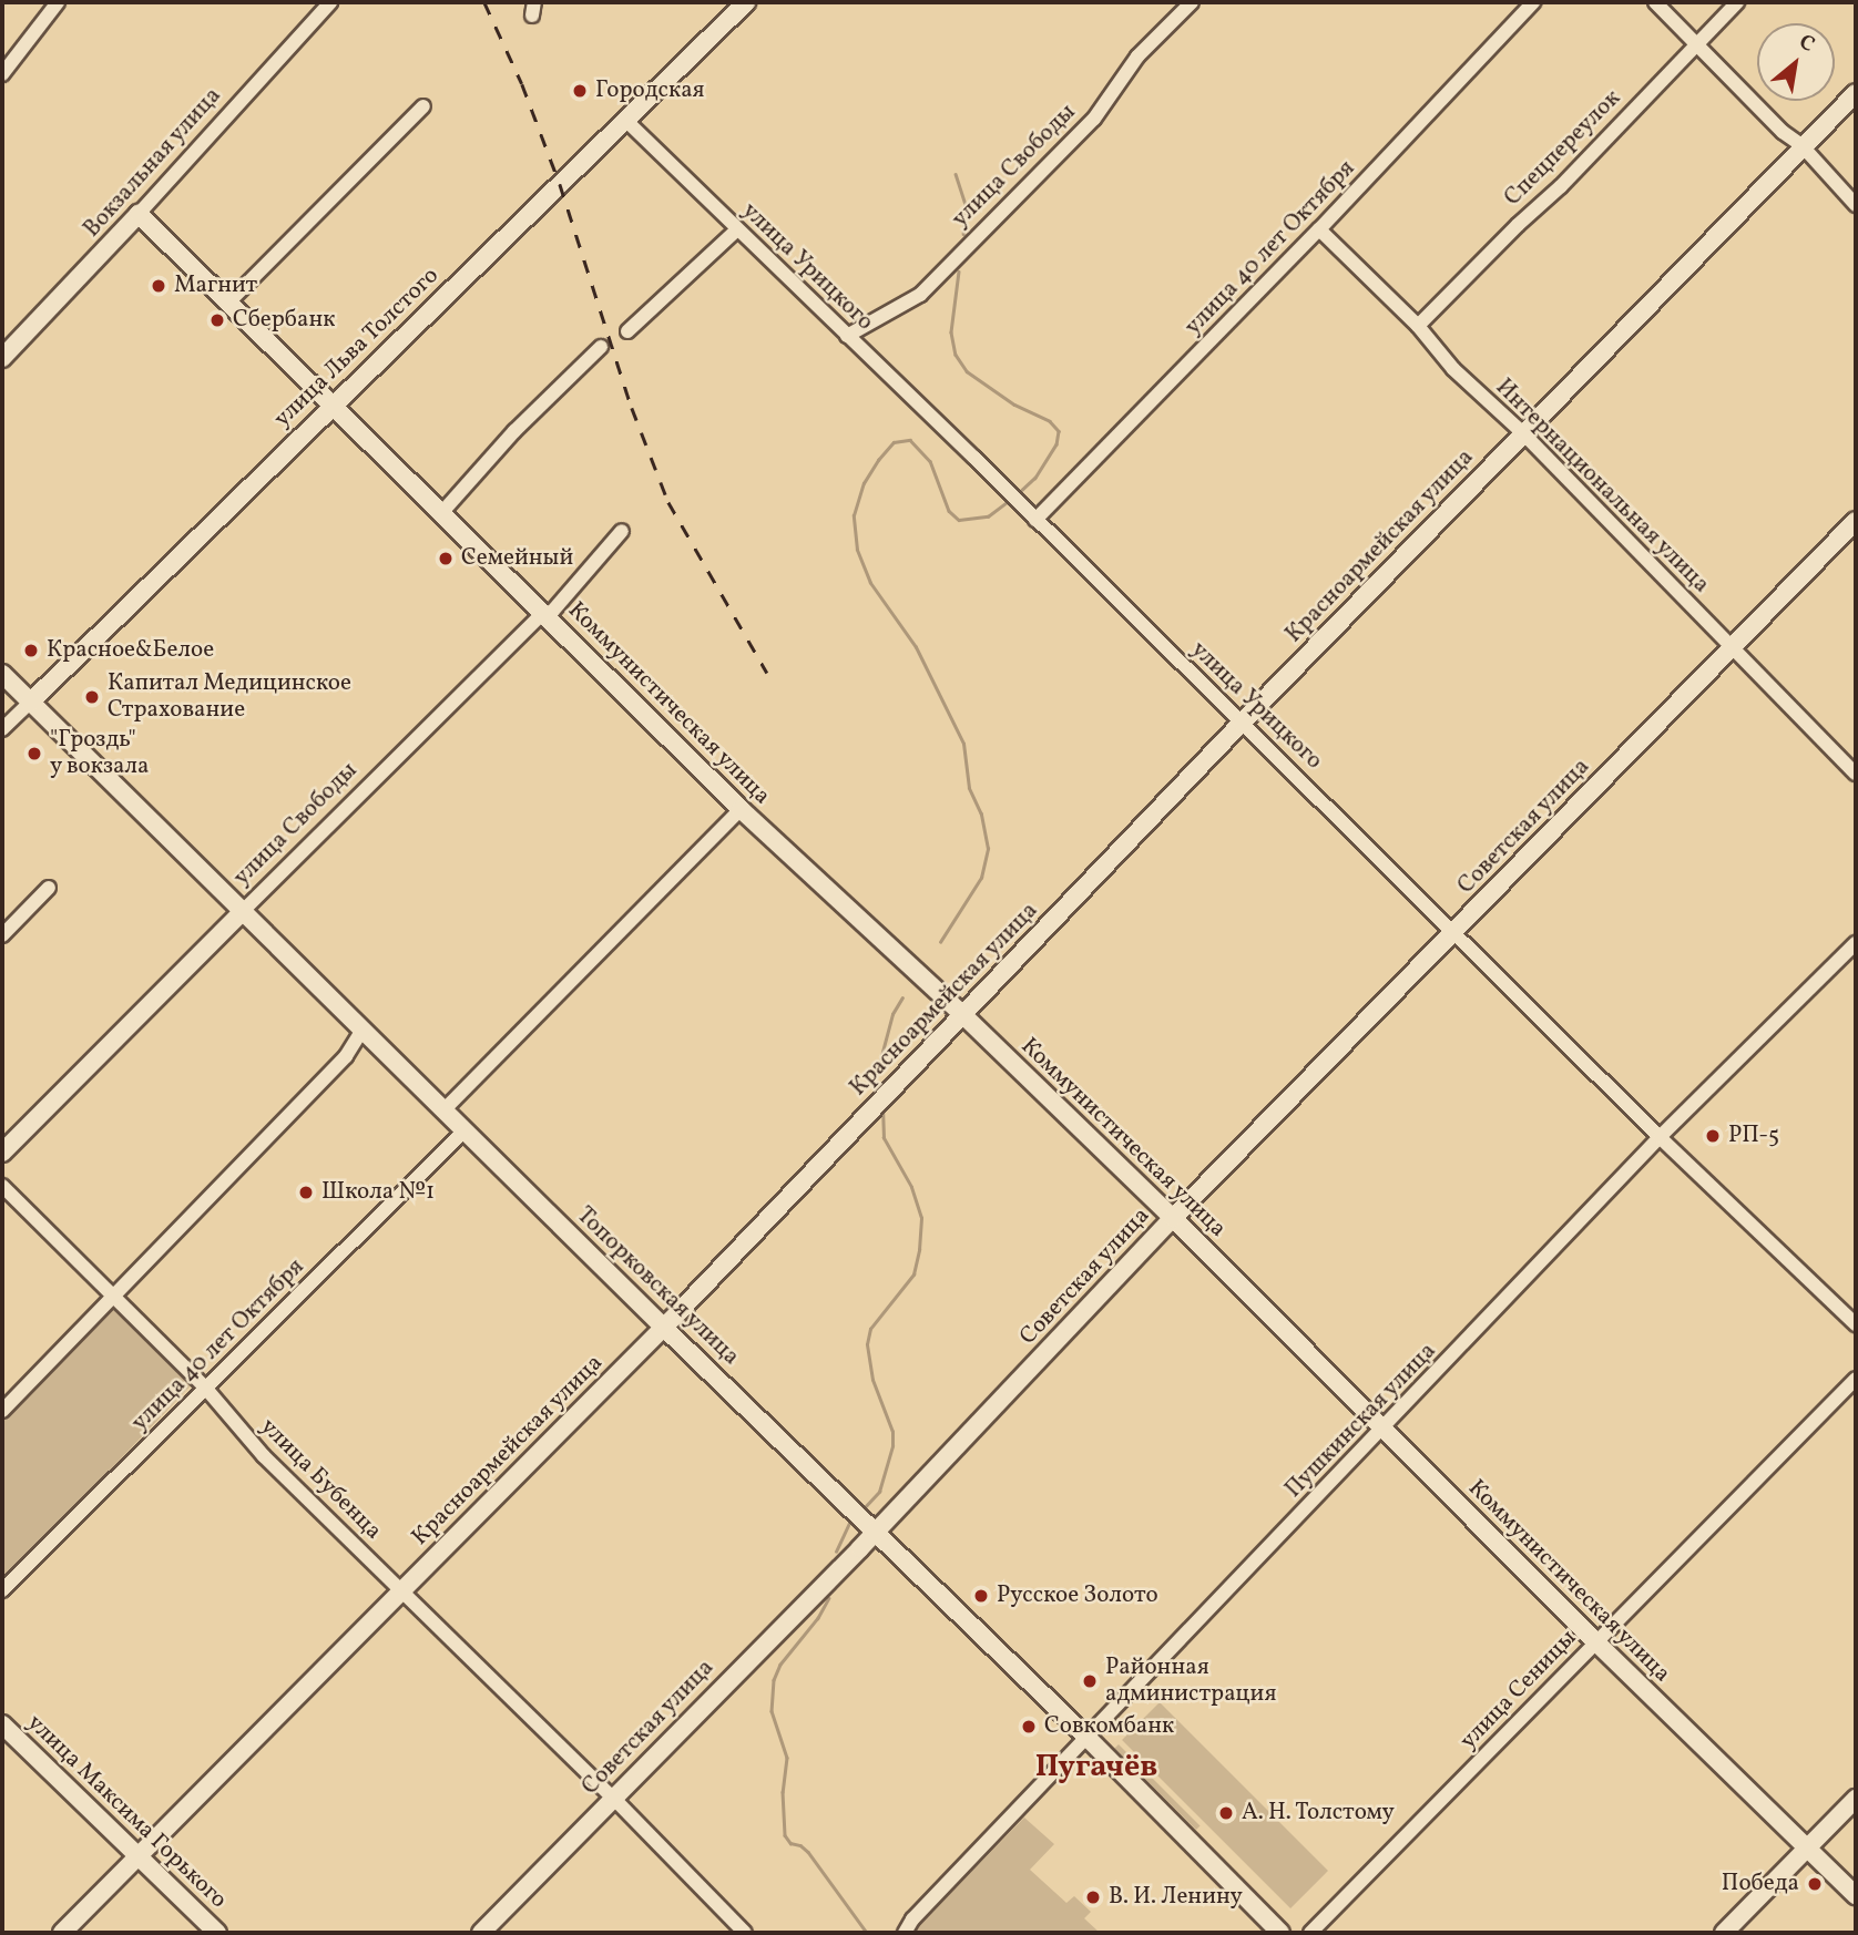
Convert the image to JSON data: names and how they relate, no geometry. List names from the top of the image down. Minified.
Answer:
{"streets":{"street":["Спецпереулок","Вокзальная улица","улица Свободы","улица 40 лет Октября","улица Урицкого","улица Льва Толстого","Интернациональная улица","Красноармейская улица","Коммунистическая улица","Советская улица","Топорковская улица","Пушкинская улица","улица Бубенца","улица Сеницы","улица Максима Горького"]},"crossings":[["Спецпереулок","Интернациональная улица"],["улица Свободы","улица Урицкого"],["улица Свободы","Коммунистическая улица"],["улица Свободы","Топорковская улица"],["улица 40 лет Октября","улица Урицкого"],["улица 40 лет Октября","Интернациональная улица"],["улица 40 лет Октября","Топорковская улица"],["улица 40 лет Октября","улица Бубенца"],["улица Урицкого","улица Льва Толстого"],["улица Урицкого","Красноармейская улица"],["улица Урицкого","Советская улица"],["улица Урицкого","Пушкинская улица"],["улица Льва Толстого","Коммунистическая улица"],["улица Льва Толстого","Топорковская улица"],["Интернациональная улица","Красноармейская улица"],["Интернациональная улица","Советская улица"],["Красноармейская улица","Коммунистическая улица"],["Красноармейская улица","Топорковская улица"],["Красноармейская улица","улица Бубенца"],["Красноармейская улица","улица Максима Горького"],["Коммунистическая улица","Советская улица"],["Коммунистическая улица","Пушкинская улица"],["Коммунистическая улица","улица Сеницы"],["Советская улица","Топорковская улица"],["Советская улица","улица Бубенца"],["Топорковская улица","Пушкинская улица"]],"districts":["Пугачёв"],"places":["Городская","Магнит","Сбербанк","Семейный","Красное&Белое","Капитал Медицинское Страхование","\"Гроздь\" у вокзала","РП-5","Школа №1","Русское Золото","Районная администрация","Совкомбанк","А. Н. Толстому","Победа","В. И. Ленину"],"north":"top right"}
